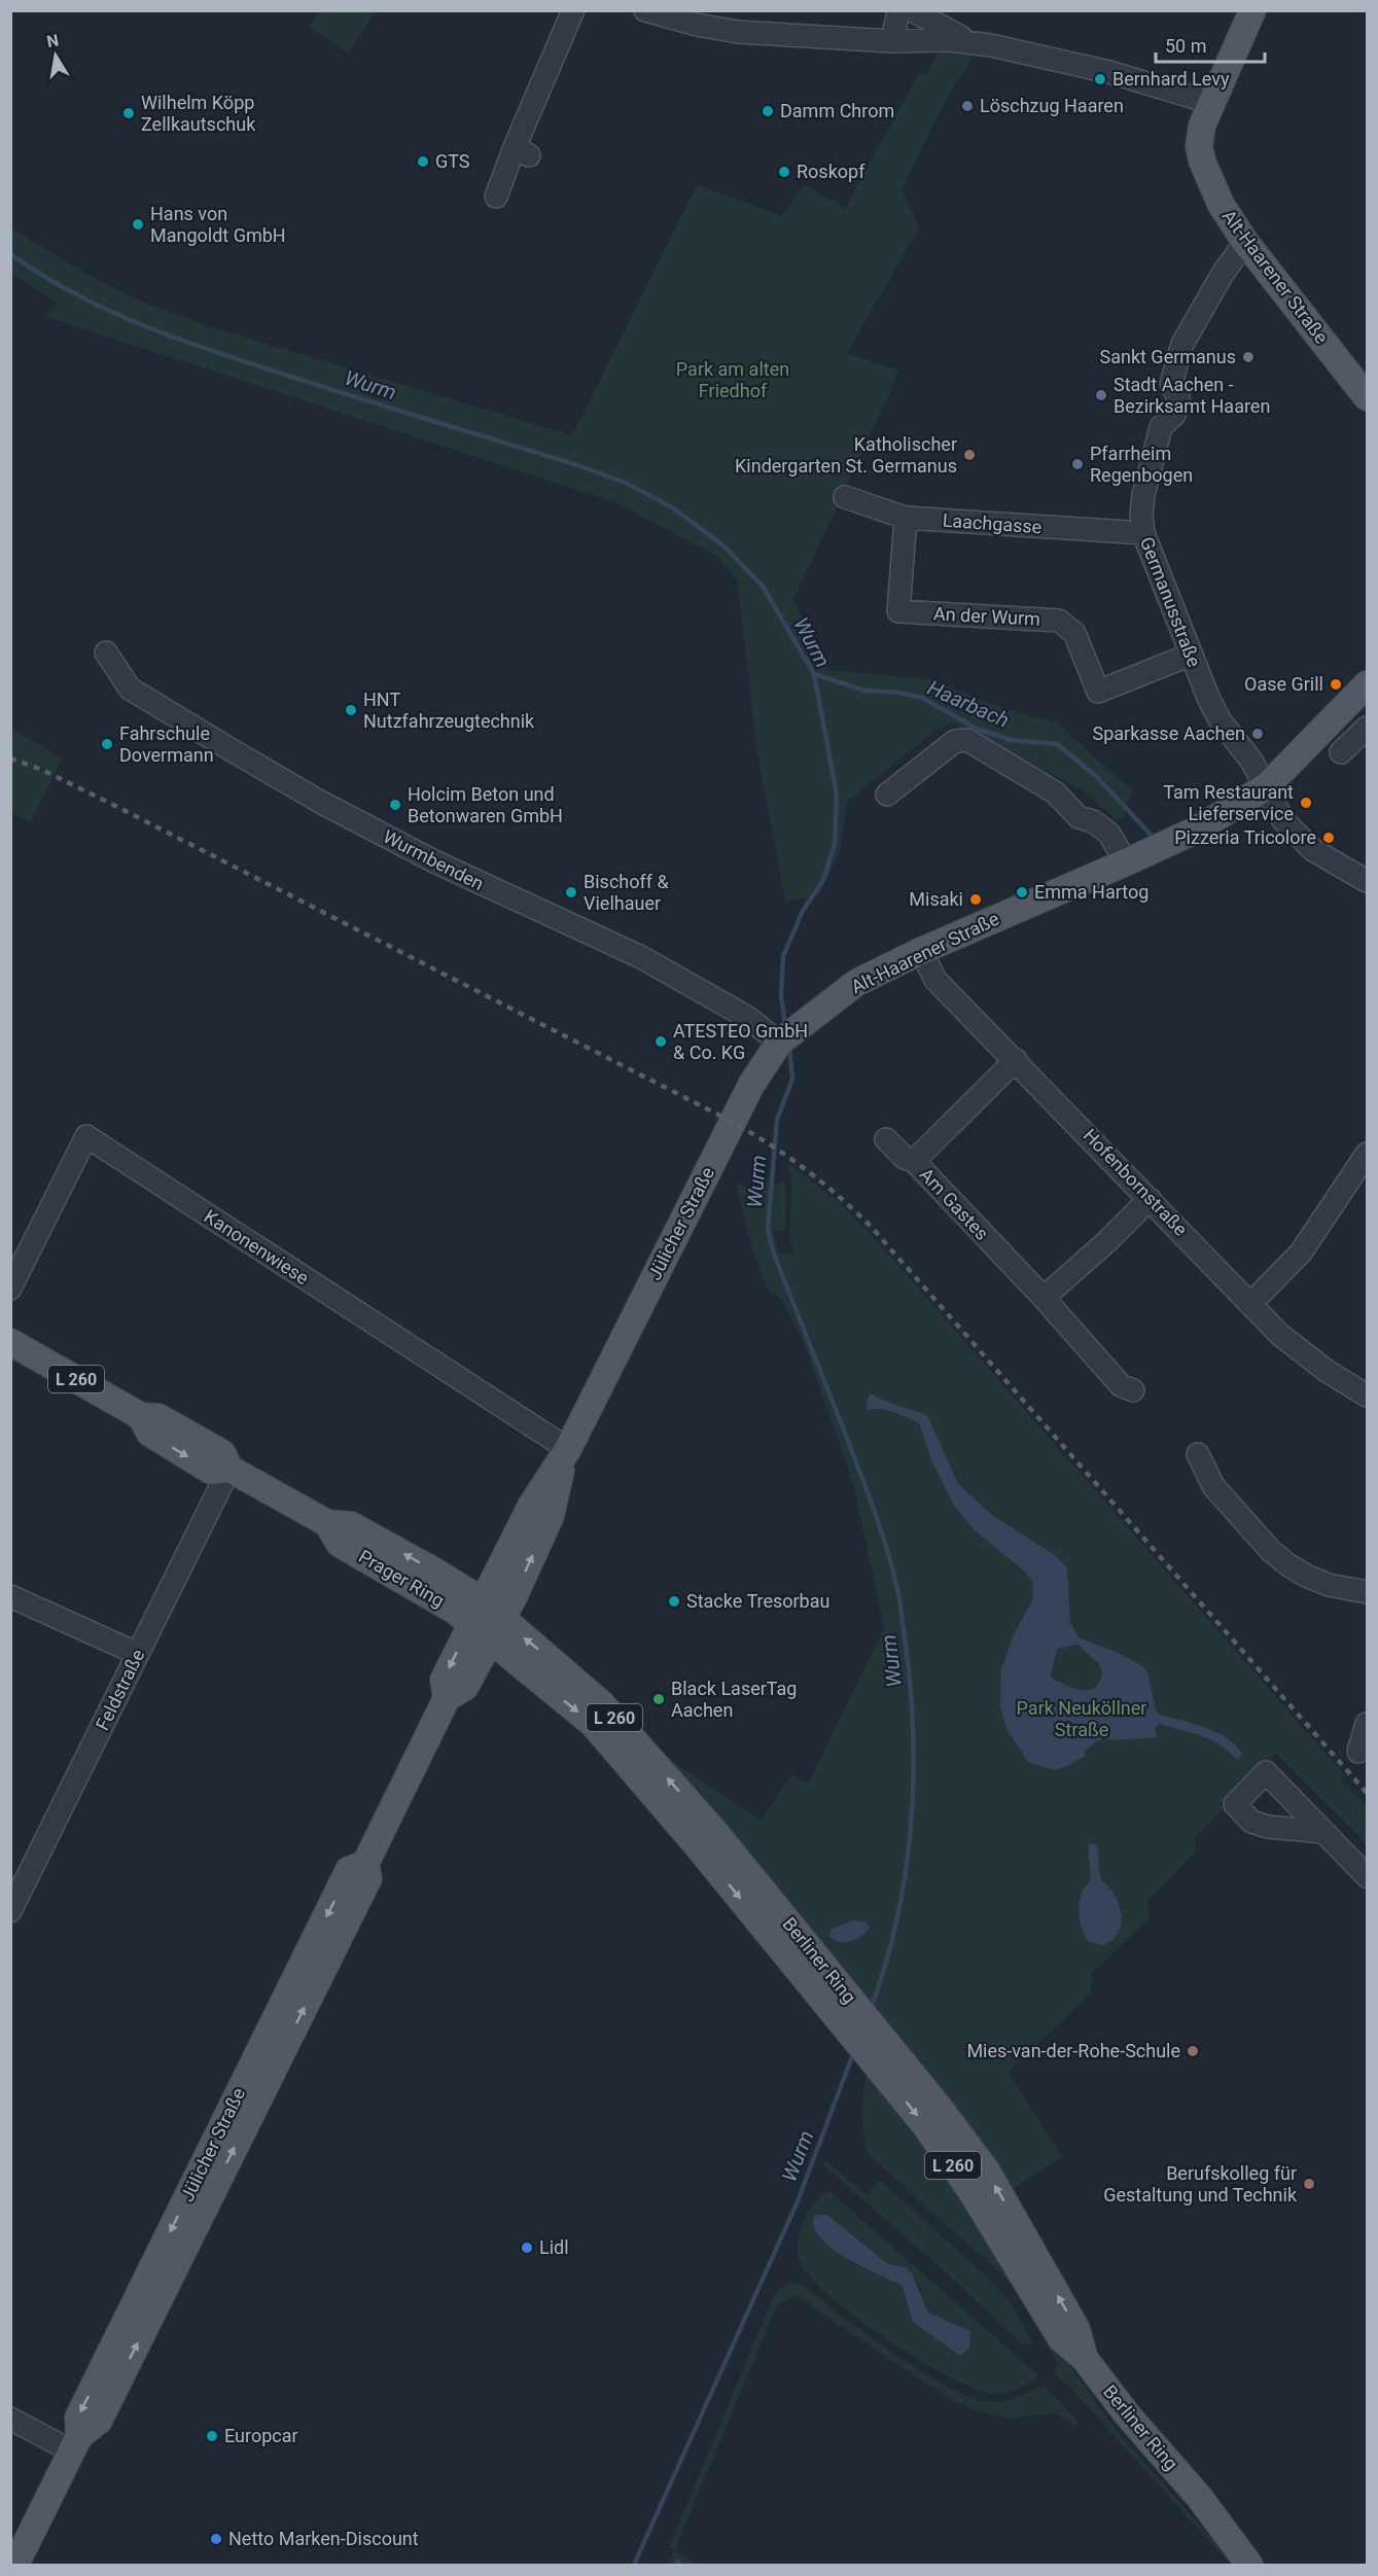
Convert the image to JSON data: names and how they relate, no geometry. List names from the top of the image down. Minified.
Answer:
{"streets":{"main road":["Alt-Haarener Straße","Jülicher Straße","L 260","Prager Ring","Berliner Ring"],"street":["Laachgasse","Germanusstraße","An der Wurm","Wurmbenden","Hofenbornstraße","Am Gastes","Kanonenwiese","Feldstraße"]},"crossings":[["Alt-Haarener Straße","Germanusstraße"],["Alt-Haarener Straße","Hofenbornstraße"],["Alt-Haarener Straße","Jülicher Straße"],["Laachgasse","Germanusstraße"],["Laachgasse","An der Wurm"],["Germanusstraße","An der Wurm"],["Wurmbenden","Jülicher Straße"],["Hofenbornstraße","Am Gastes"],["Jülicher Straße","Kanonenwiese"],["Jülicher Straße","Prager Ring"],["Jülicher Straße","Berliner Ring"],["Prager Ring","Feldstraße"],["Prager Ring","Berliner Ring"]],"water":["Wurm","Haarbach"],"parks":["Park am alten Friedhof","Park Neuköllner Straße"],"places":["Bernhard Levy","Löschzug Haaren","Damm Chrom","Wilhelm Köpp Zellkautschuk","GTS","Roskopf","Hans von Mangoldt GmbH","Sankt Germanus","Stadt Aachen - Bezirksamt Haaren","Katholischer Kindergarten St. Germanus","Pfarrheim Regenbogen","Oase Grill","HNT Nutzfahrzeugtechnik","Sparkasse Aachen","Fahrschule Dovermann","Tam Restaurant Lieferservice","Holcim Beton und Betonwaren GmbH","Pizzeria Tricolore","Bischoff & Vielhauer","Emma Hartog","Misaki","ATESTEO GmbH & Co. KG","Stacke Tresorbau","Black LaserTag Aachen","Mies-van-der-Rohe-Schule","Berufskolleg für Gestaltung und Technik","Lidl","Europcar","Netto Marken-Discount"],"scale_bar":"50 m","north":"top"}
